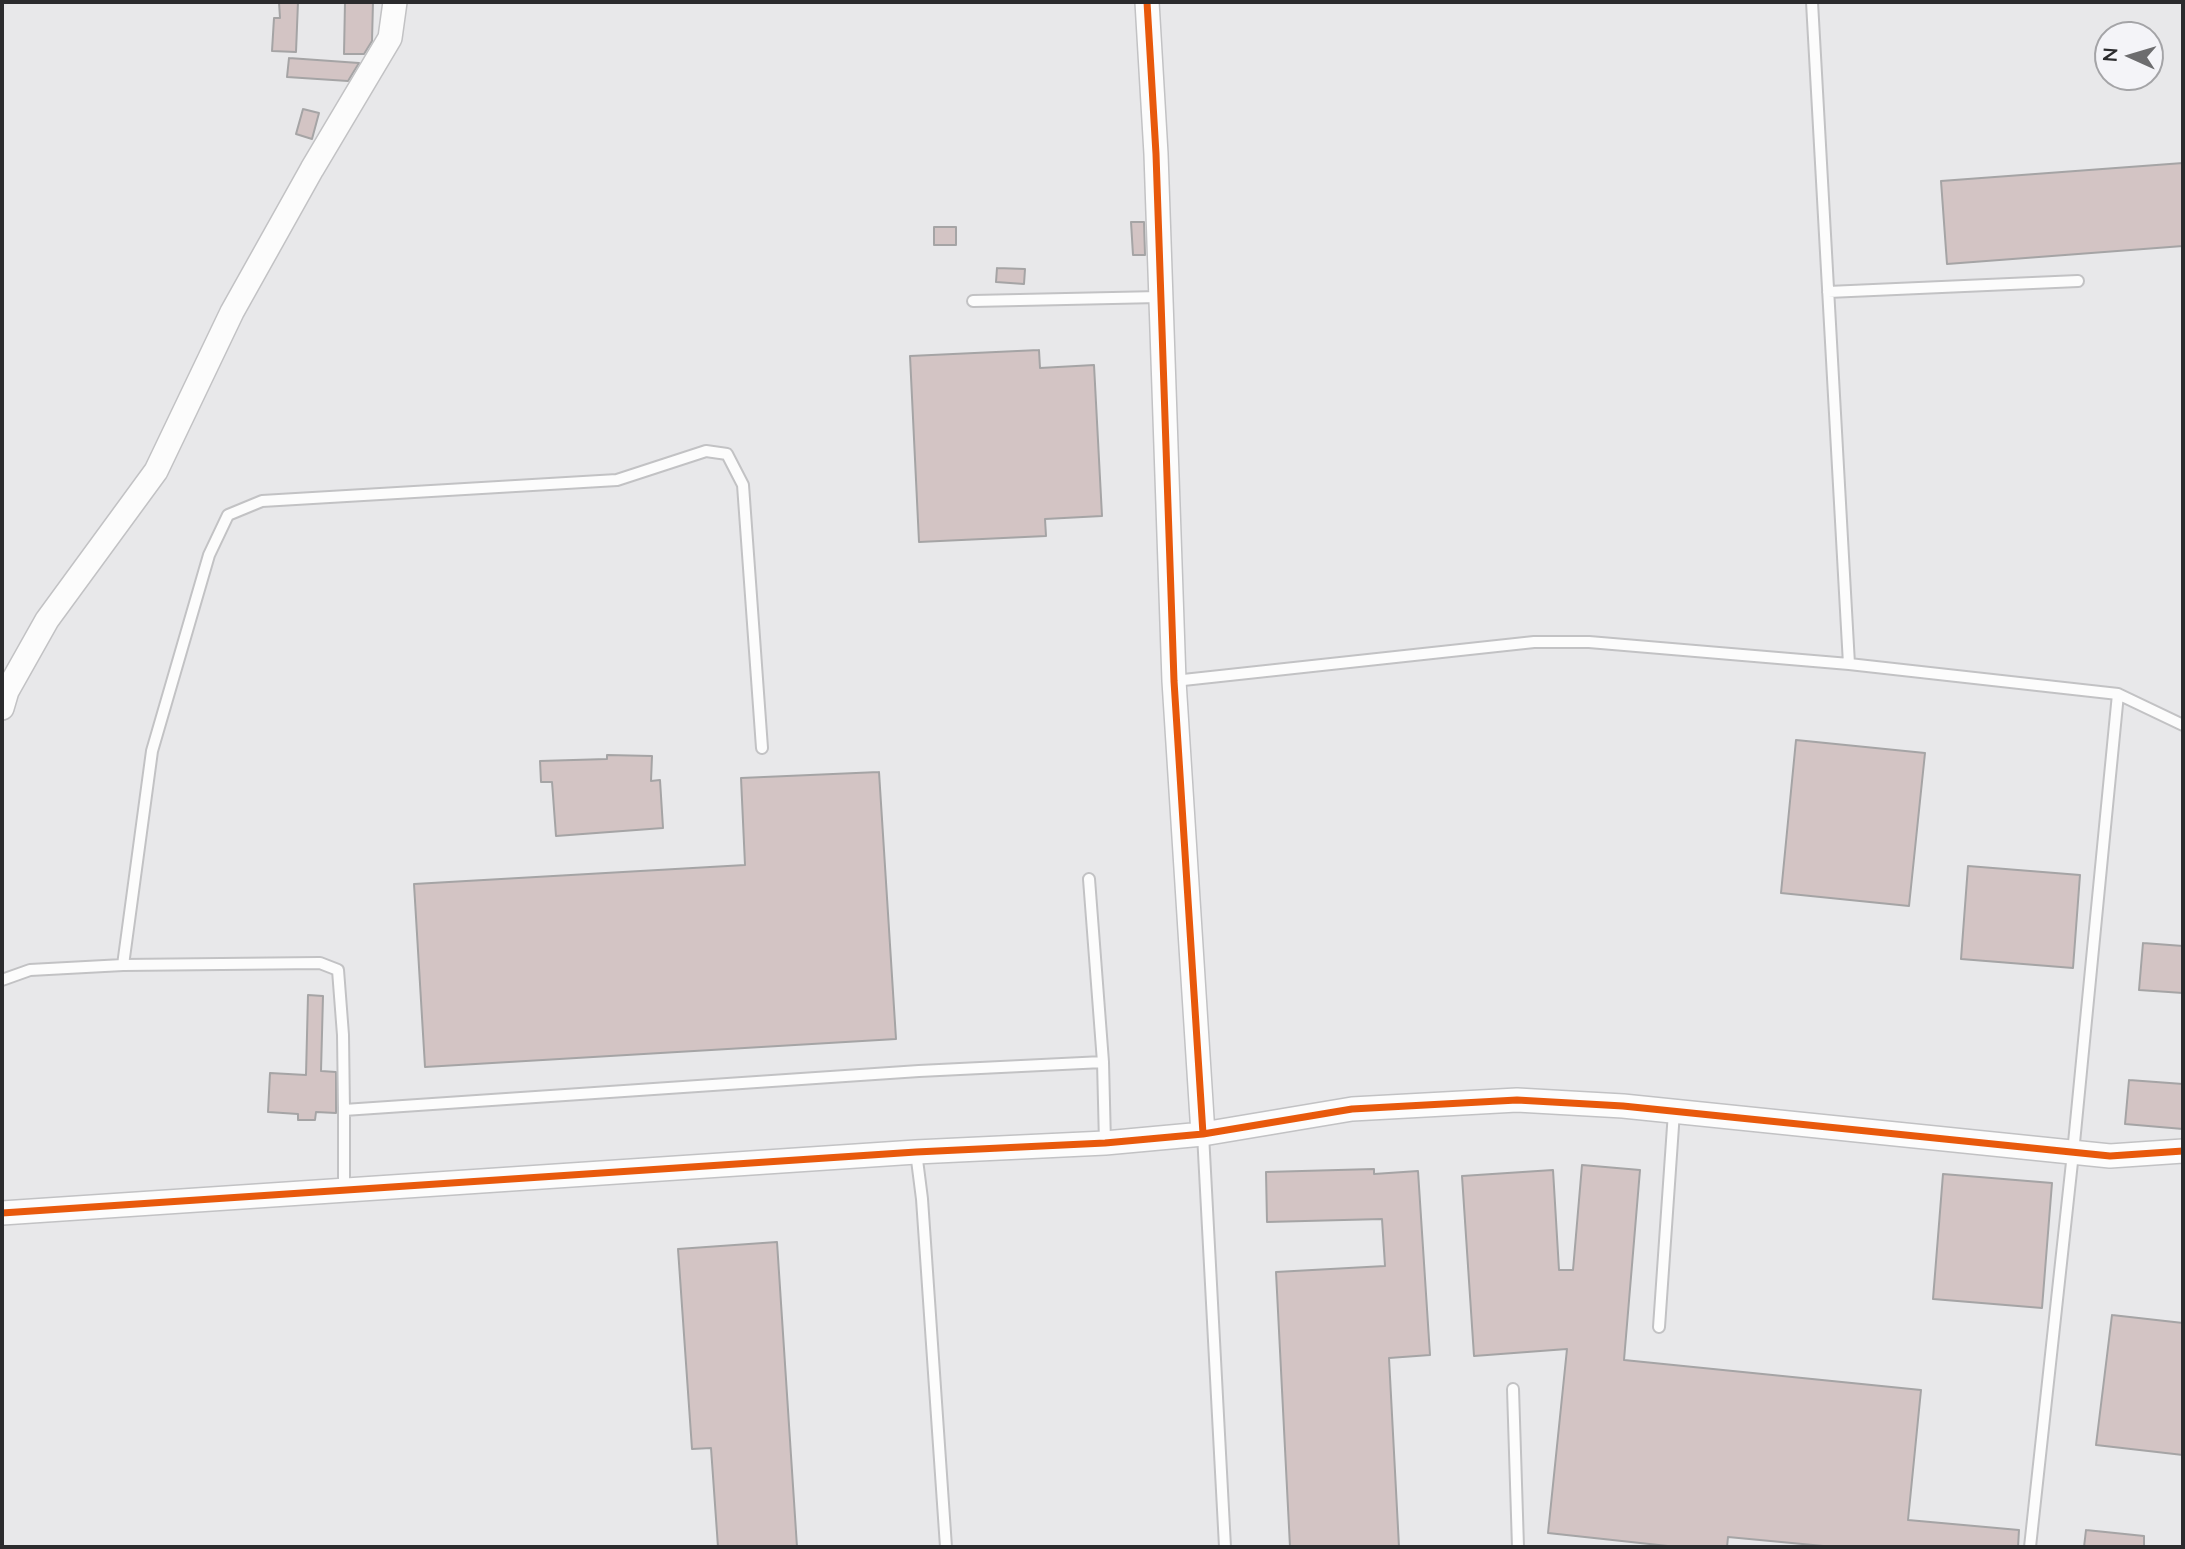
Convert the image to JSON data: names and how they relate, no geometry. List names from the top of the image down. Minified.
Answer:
{"north":"left"}
